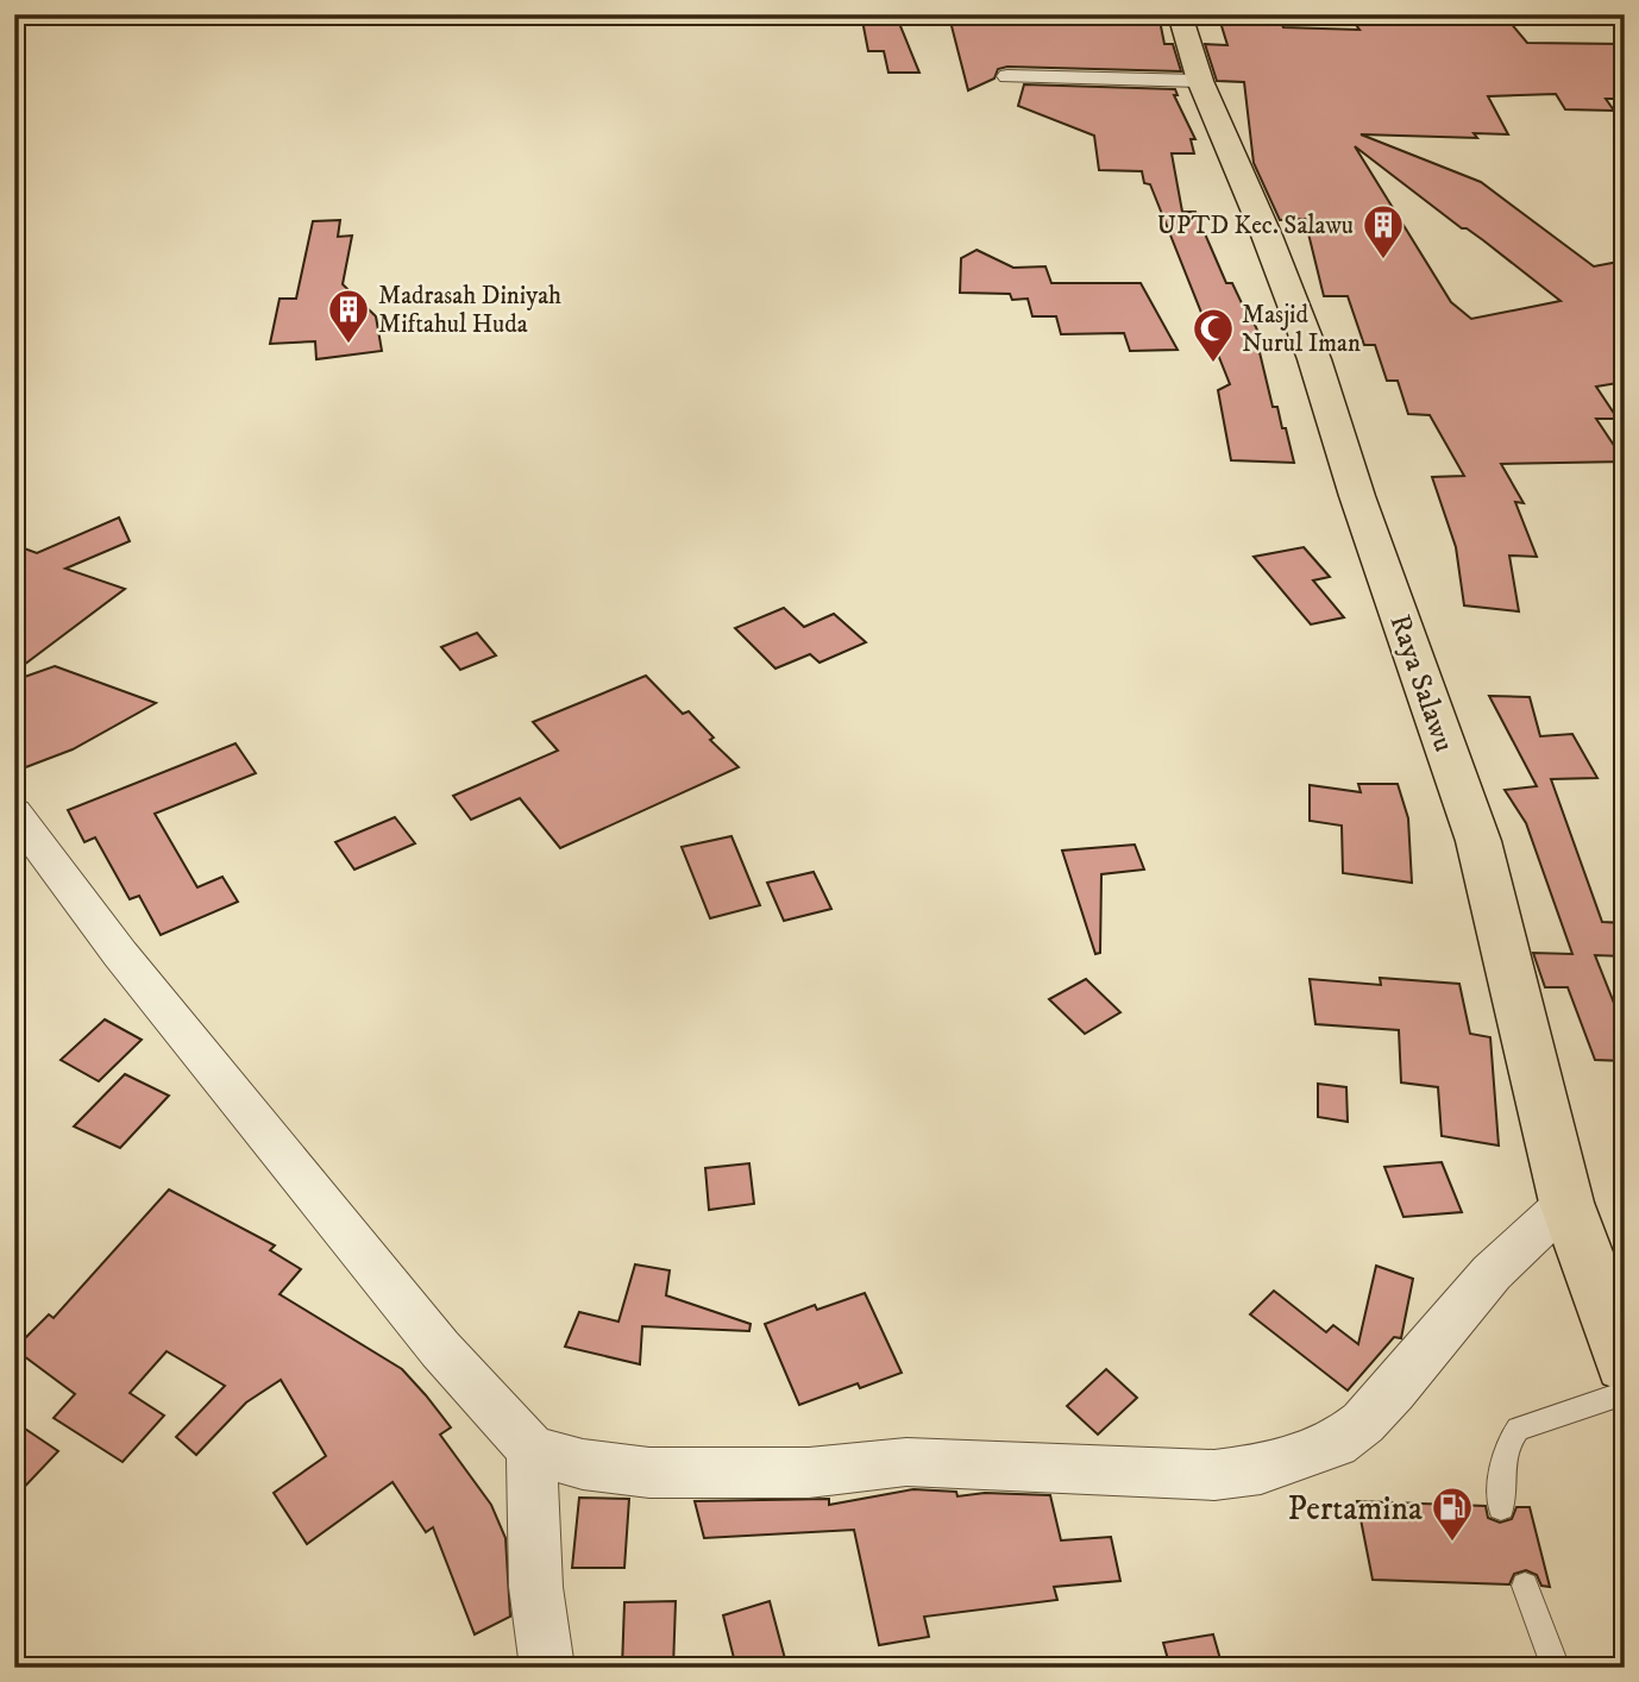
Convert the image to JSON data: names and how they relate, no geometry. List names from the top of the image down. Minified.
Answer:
{"streets":{"main road":["Raya Salawu"]},"places":{"building":["UPTD Kec. Salawu","Madrasah Diniyah Miftahul Huda"],"mosque":["Masjid Nurul Iman"],"fuel station":["Pertamina"]}}
